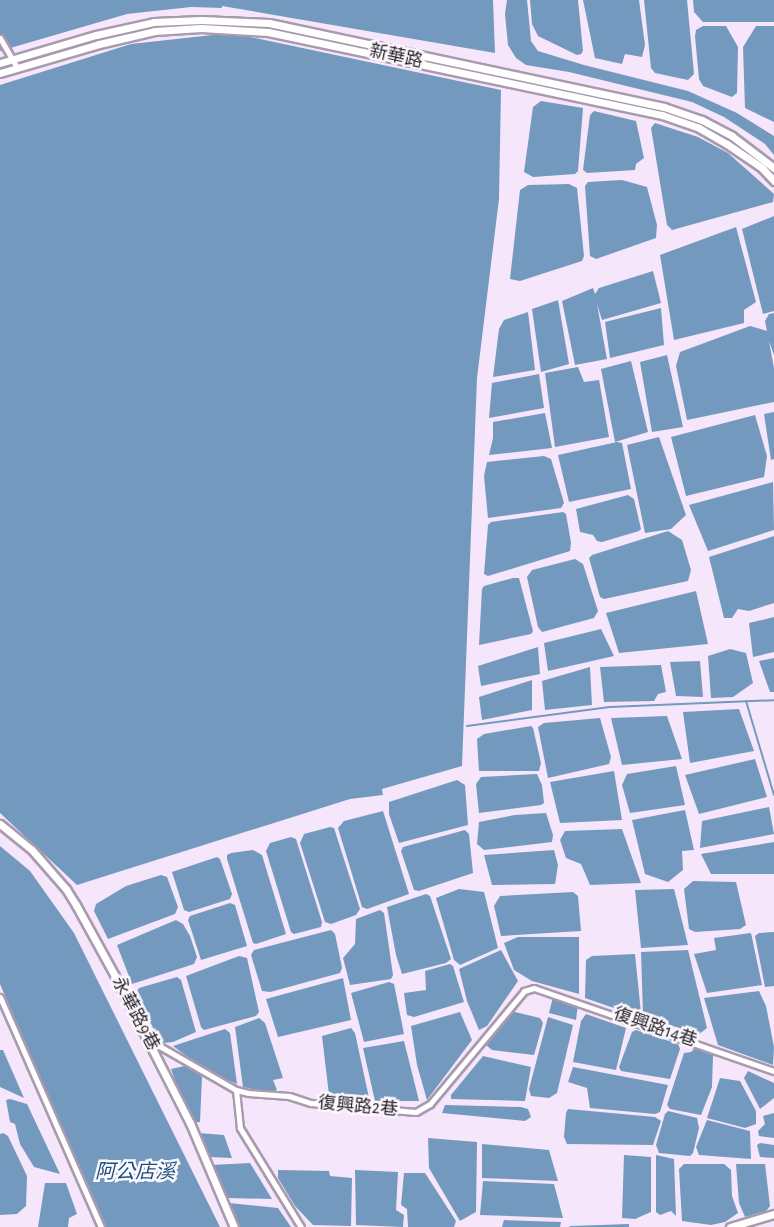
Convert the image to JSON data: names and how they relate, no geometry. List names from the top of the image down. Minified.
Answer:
{"streets":{"street":["新華路","永華路9巷","復興路14巷","復興路2巷"]},"crossings":[["永華路9巷","復興路2巷"],["復興路14巷","復興路2巷"]],"water":["阿公店溪"]}
